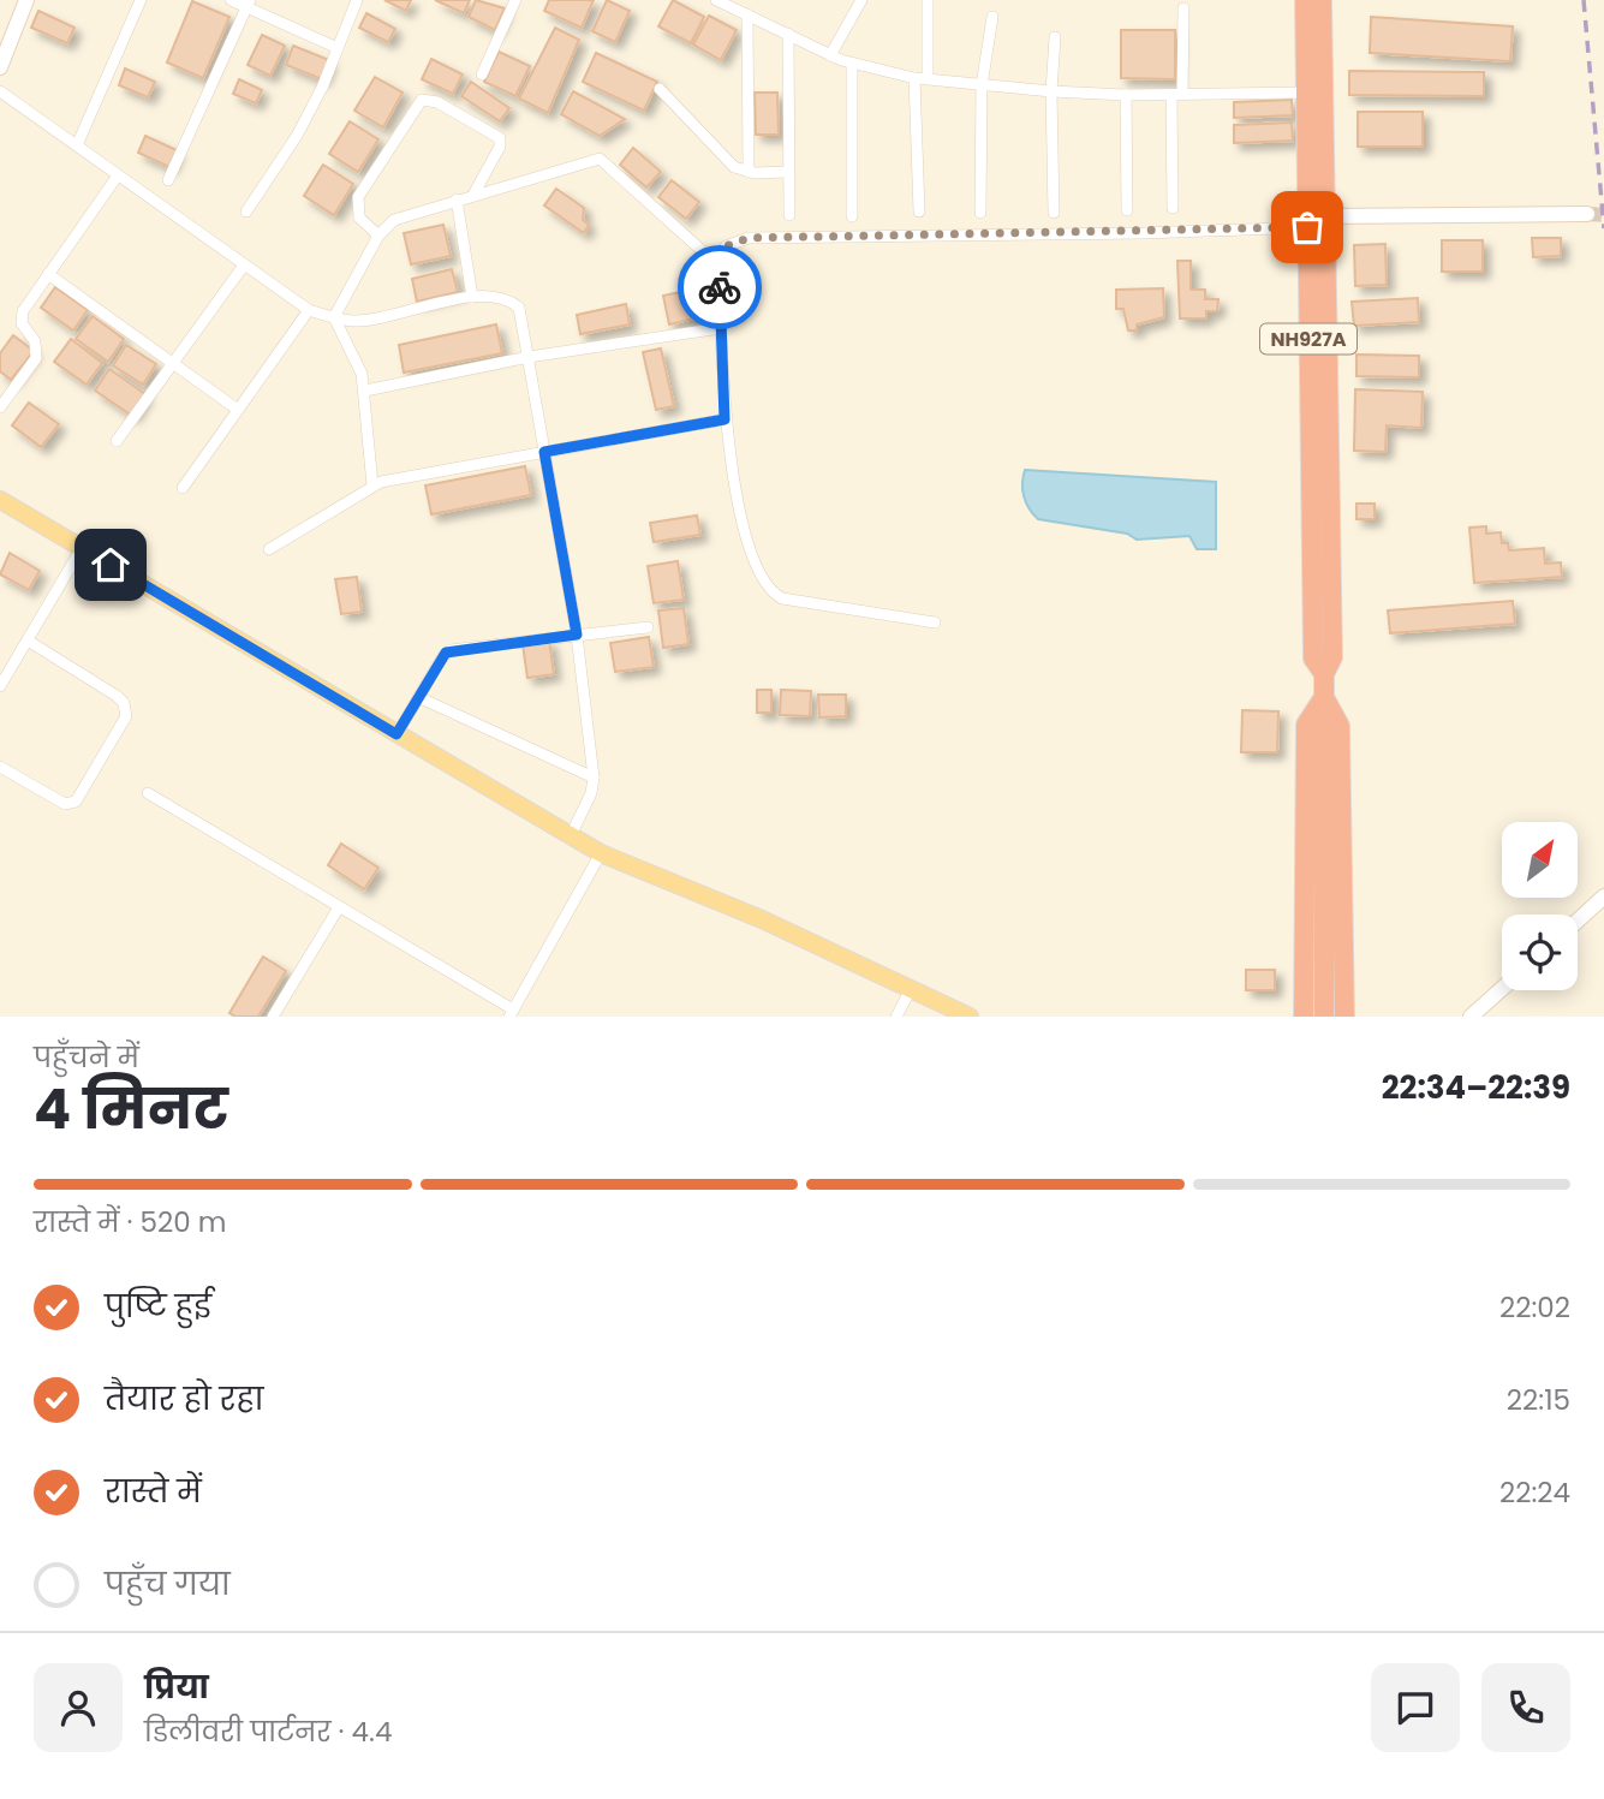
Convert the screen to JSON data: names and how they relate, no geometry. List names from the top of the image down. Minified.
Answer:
{"streets":{"highway":["NH927A"]},"north":"top right","page":{"heading":["4 मिनट","पहुँचने में","22:34–22:39"],"panel":["प्रिया","डिलीवरी पार्टनर · 4.4"],"bar":"रास्ते में · 520 m","list":[["पुष्टि हुई","22:02"],["तैयार हो रहा","22:15"],["रास्ते में","22:24"],"पहुँच गया"]}}
